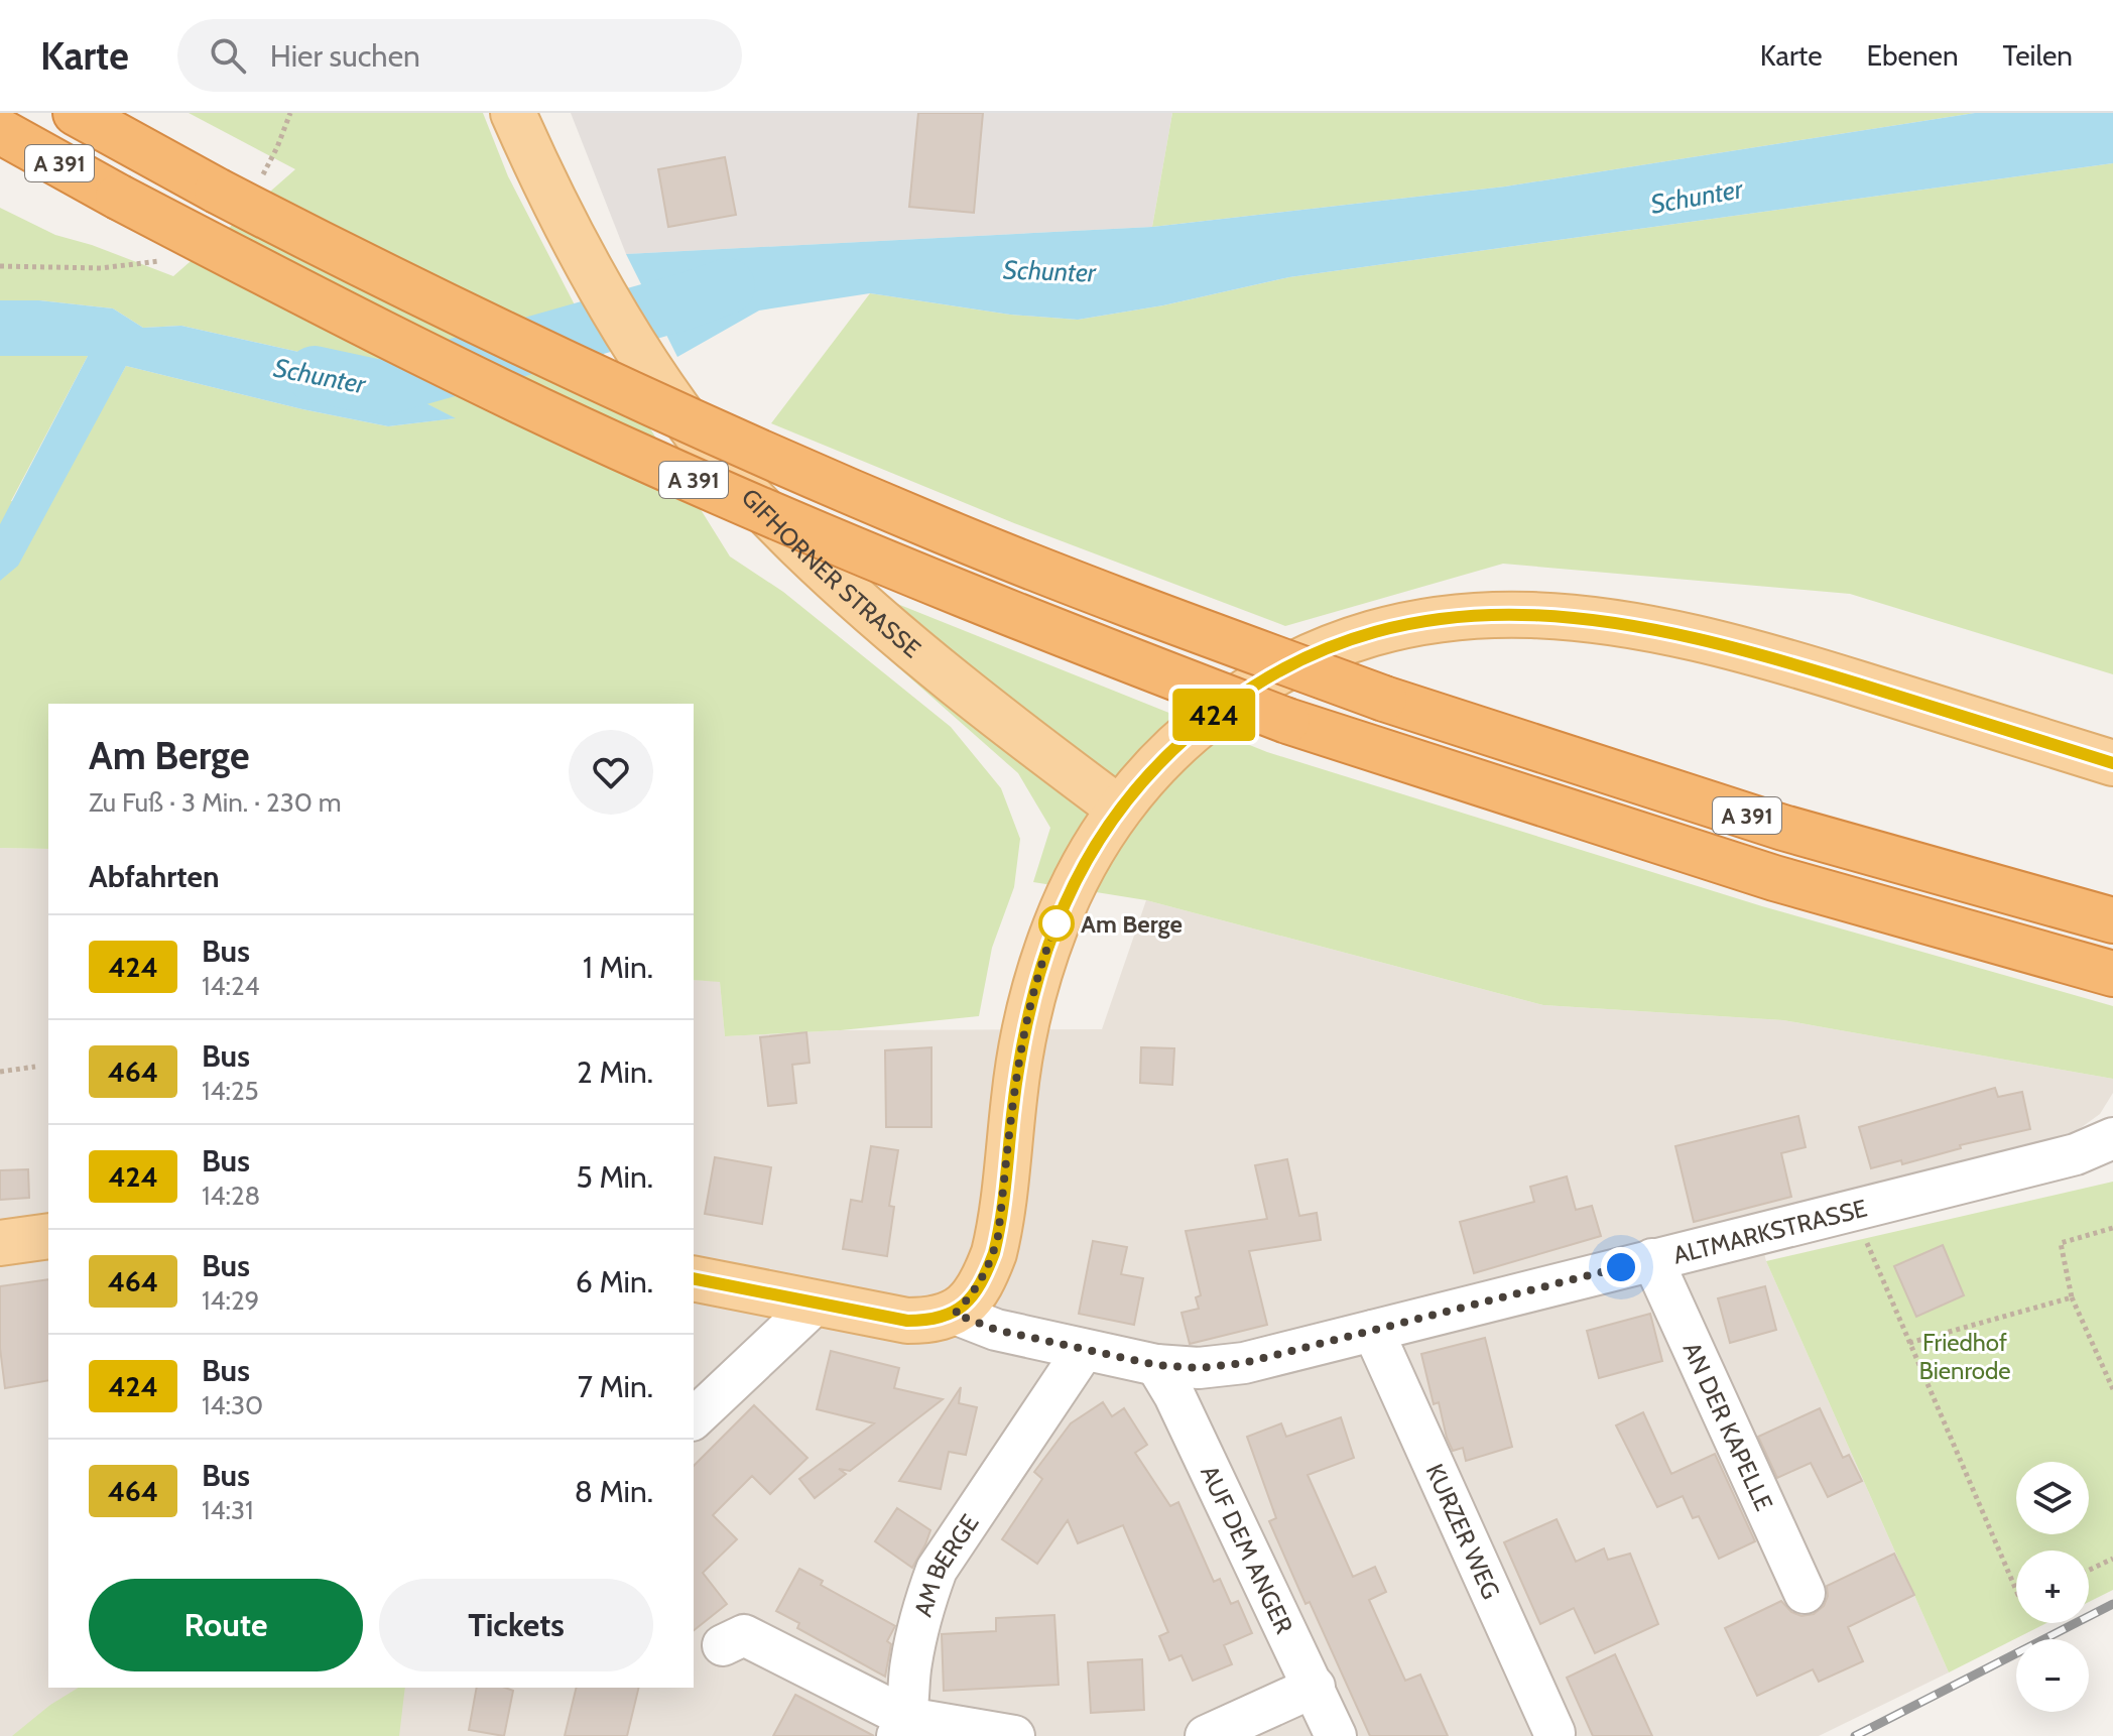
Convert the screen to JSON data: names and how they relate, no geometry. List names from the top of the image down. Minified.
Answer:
{"streets":{"highway":["A 391"],"main road":["GIFHORNER STRASSE"],"street":["ALTMARKSTRASSE","AN DER KAPELLE","KURZER WEG","AUF DEM ANGER","AM BERGE"]},"crossings":[["ALTMARKSTRASSE","AN DER KAPELLE"],["ALTMARKSTRASSE","KURZER WEG"],["ALTMARKSTRASSE","AUF DEM ANGER"],["ALTMARKSTRASSE","AM BERGE"]],"water":["Schunter"],"parks":["Friedhof Bienrode"],"places":["Am Berge"],"lines":["bus line 424"],"page":{"header":"Karte","search":"Hier suchen","nav":["Karte","Ebenen","Teilen"],"on_map":"424","heading":[["Am Berge","Zu Fuß · 3 Min. · 230 m"],"Abfahrten"],"list":[{"mark":"424","name":"Bus","note":"14:24","value":"1 Min."},{"mark":"464","name":"Bus","note":"14:25","value":"2 Min."},{"mark":"424","name":"Bus","note":"14:28","value":"5 Min."},{"mark":"464","name":"Bus","note":"14:29","value":"6 Min."},{"mark":"424","name":"Bus","note":"14:30","value":"7 Min."},{"mark":"464","name":"Bus","note":"14:31","value":"8 Min."}],"map_buttons":["+","−"],"buttons":["Route","Tickets"]}}
